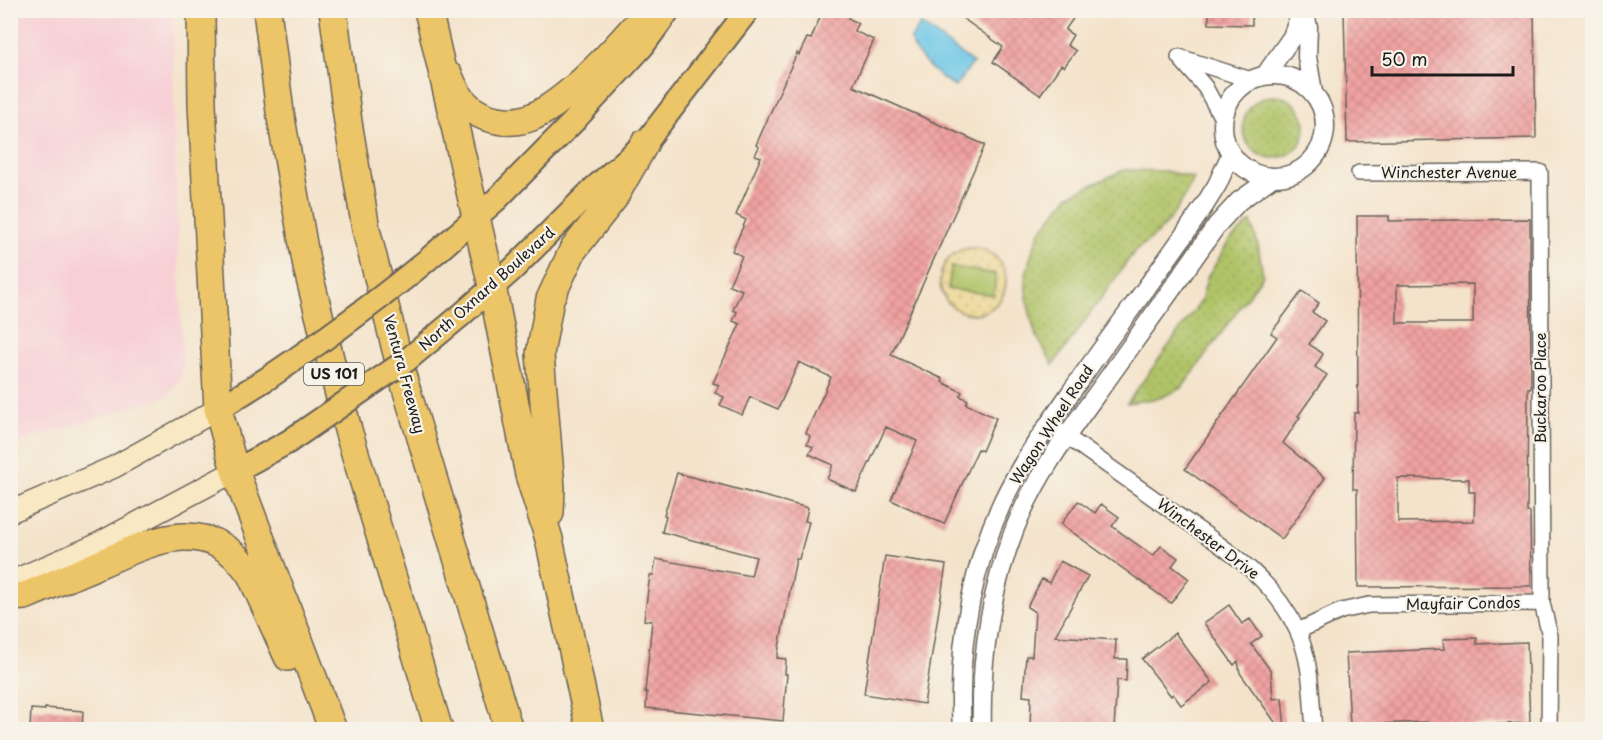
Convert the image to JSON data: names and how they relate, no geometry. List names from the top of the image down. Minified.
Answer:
{"streets":{"highway":["US 101","Ventura Freeway"],"main road":["North Oxnard Boulevard"],"street":["Winchester Avenue","Buckaroo Place","Wagon Wheel Road","Winchester Drive","Mayfair Condos"]},"crossings":[["Winchester Avenue","Buckaroo Place"],["Buckaroo Place","Mayfair Condos"],["Wagon Wheel Road","Winchester Drive"],["Winchester Drive","Mayfair Condos"]],"scale_bar":"50 m"}
